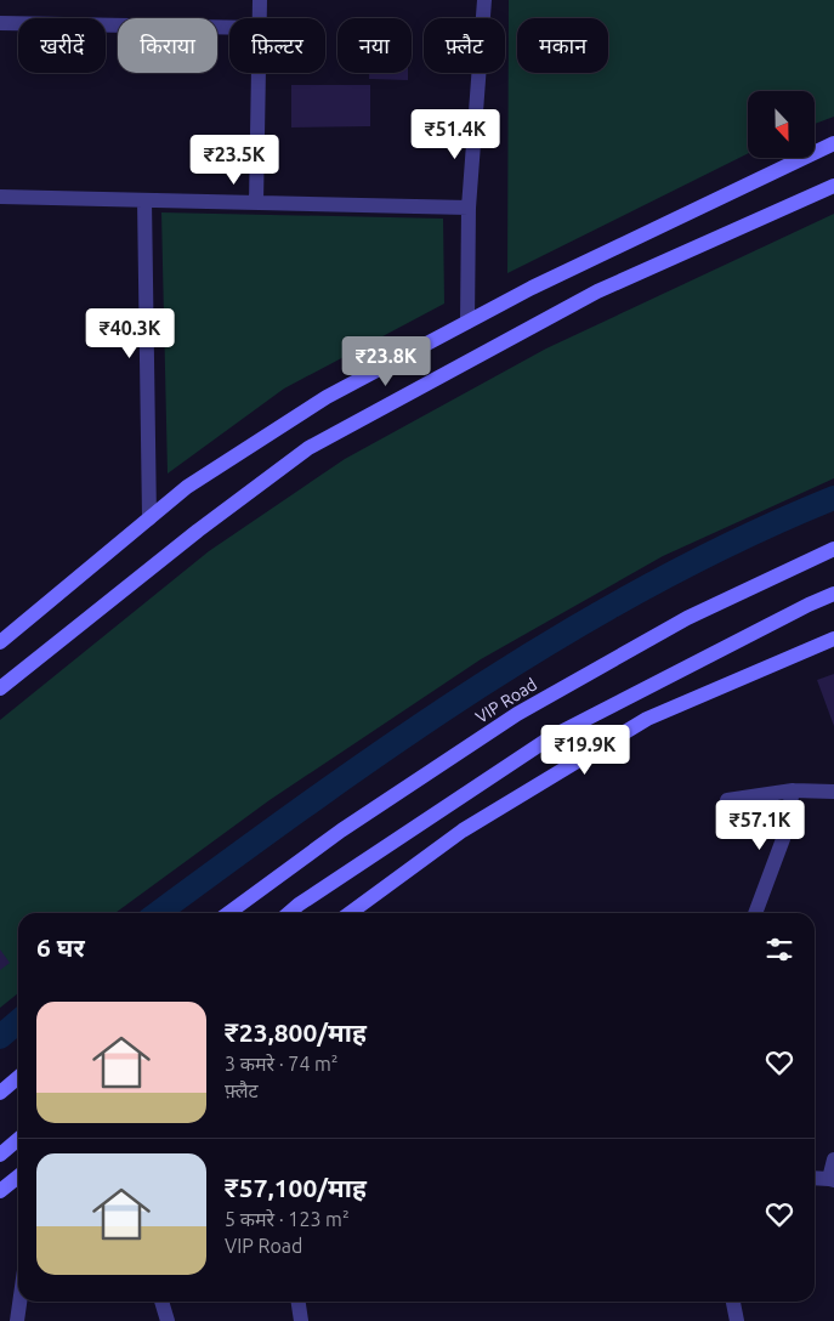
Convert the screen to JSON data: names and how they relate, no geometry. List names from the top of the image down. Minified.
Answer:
{"streets":{"street":["VIP Road"]},"north":"bottom","page":{"chip":["खरीदें","किराया","फ़िल्टर","नया","फ़्लैट","मकान"],"price":["₹51.4K","₹23.5K","₹40.3K","₹23.8K","₹19.9K","₹57.1K"],"heading":"6 घर","list":[{"name":"₹23,800/माह","note":"3 कमरे · 74 m² · फ़्लैट"},{"name":"₹57,100/माह","note":"5 कमरे · 123 m² · VIP Road"}]}}
